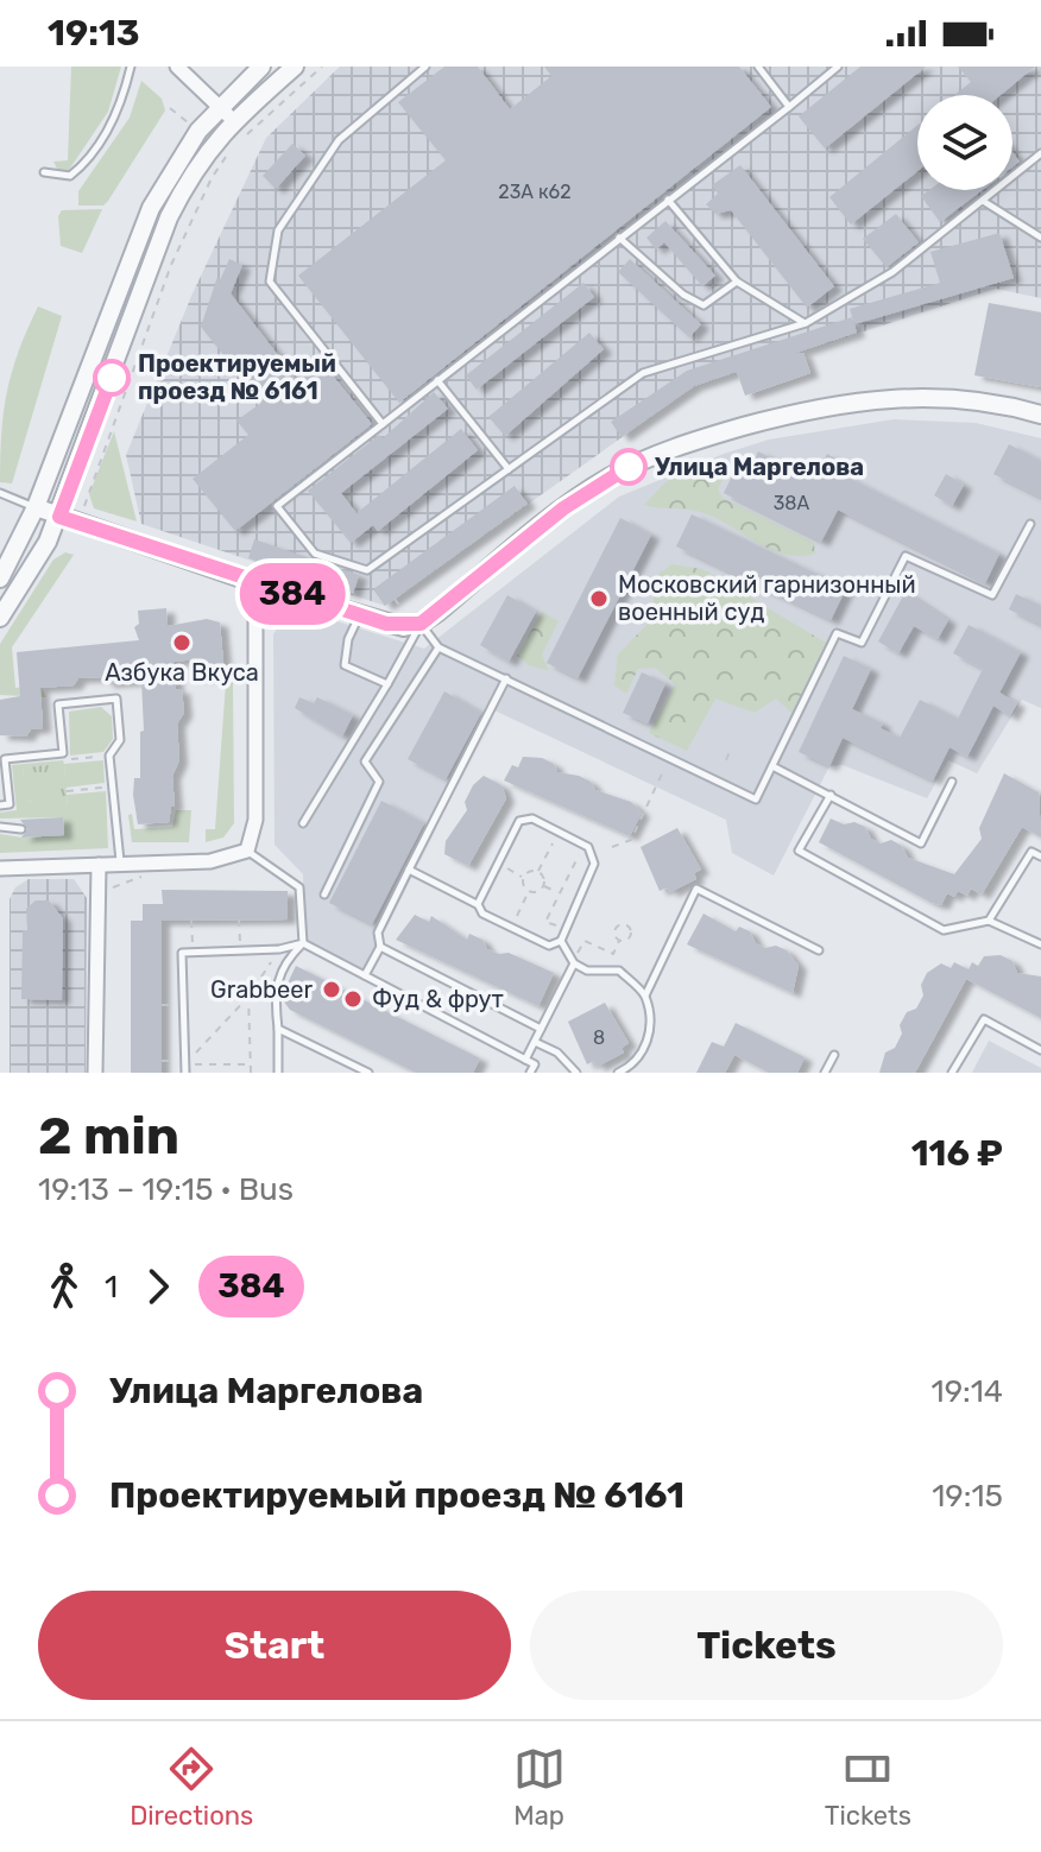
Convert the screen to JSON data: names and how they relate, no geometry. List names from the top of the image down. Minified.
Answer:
{"places":["Проектируемый проезд № 6161","Улица Маргелова","Московский гарнизонный военный суд","Азбука Вкуса","Grabbeer","Фуд & фрут"],"lines":["bus line 384"],"house_numbers":["23А к62","38А","8"],"page":{"status":"19:13","on_map":"384","heading":["2 min","19:13 – 19:15 · Bus","116 ₽"],"legs":["1","384"],"list":[{"name":"Улица Маргелова","value":"19:14"},{"name":"Проектируемый проезд № 6161","value":"19:15"}],"buttons":["Start","Tickets"],"tabs":["Directions","Map","Tickets"]}}
